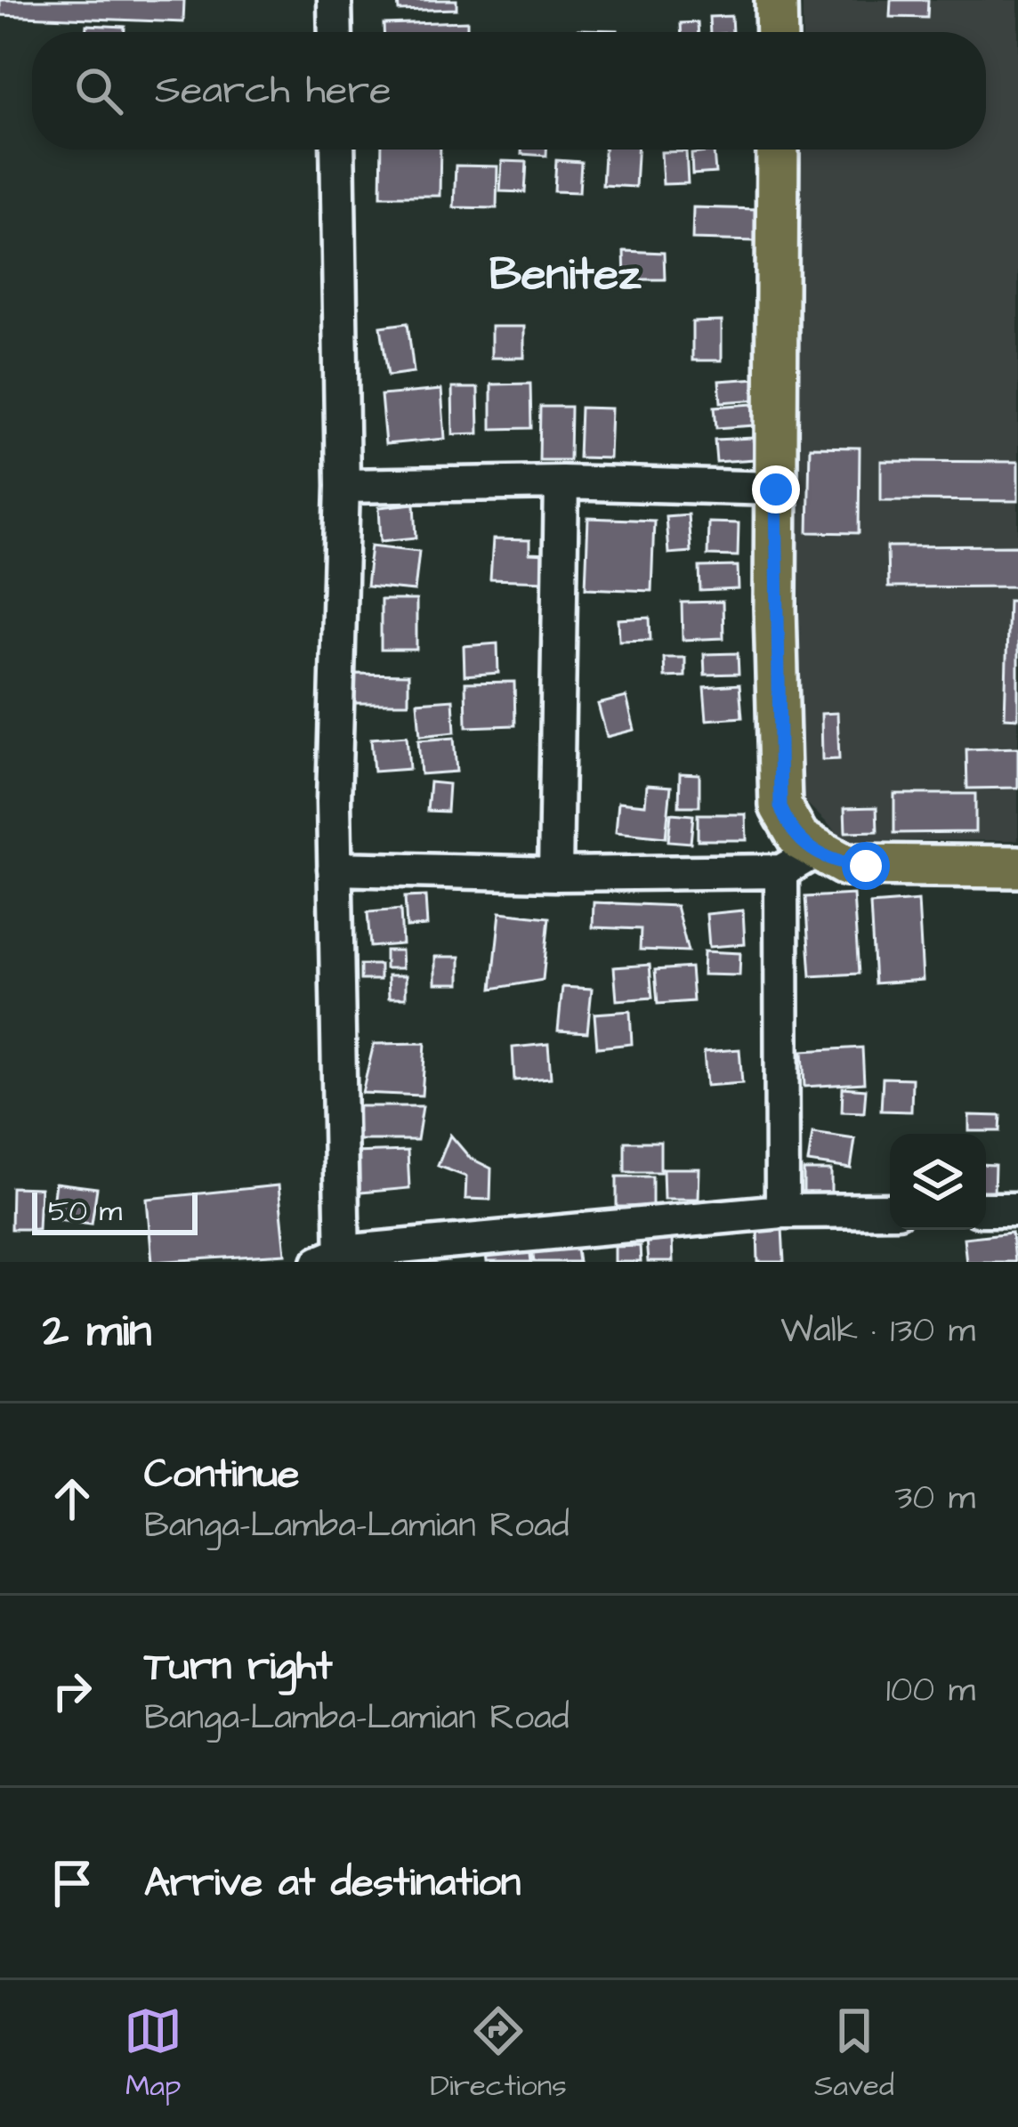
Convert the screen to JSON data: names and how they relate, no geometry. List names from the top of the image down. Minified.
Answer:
{"districts":["Benitez"],"scale_bar":"50 m","page":{"search":"Search here","scale":"50 m","heading":["2 min","Walk · 130 m"],"list":[["Continue","Banga-Lamba-Lamian Road","30 m"],["Turn right","Banga-Lamba-Lamian Road","100 m"],"Arrive at destination"],"nav":["Map","Directions","Saved"]}}
